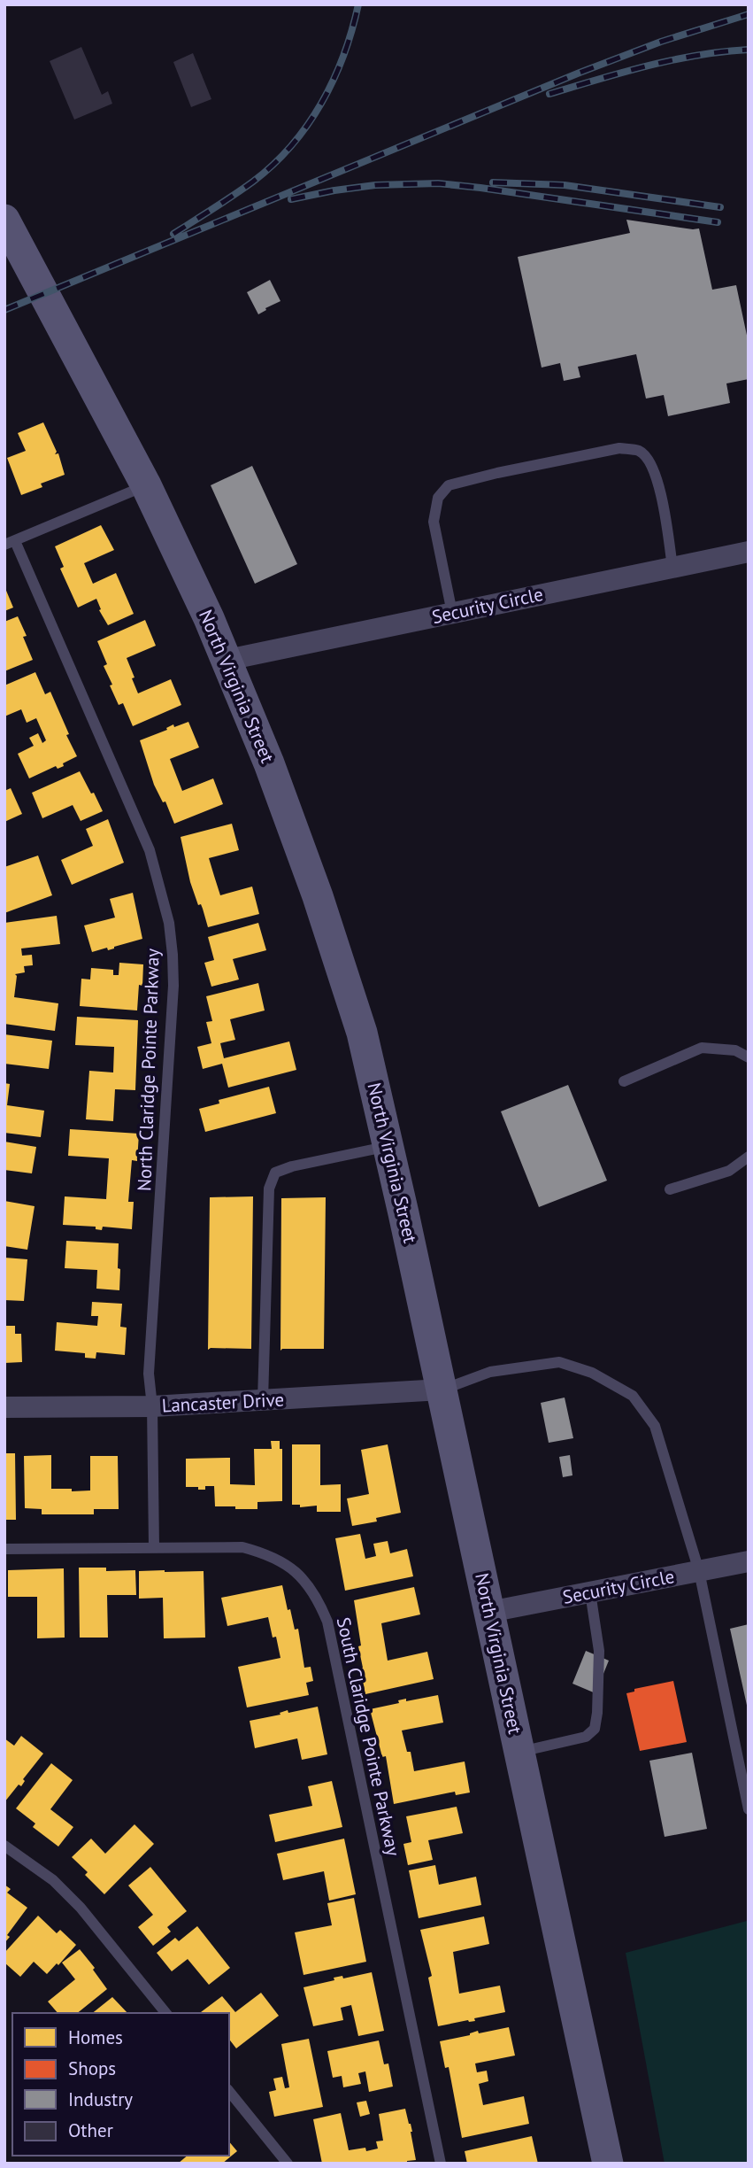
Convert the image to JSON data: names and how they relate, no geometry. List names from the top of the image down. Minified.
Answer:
{"streets":{"main road":["North Virginia Street"],"street":["Security Circle","Lancaster Drive"],"lane":["North Claridge Pointe Parkway","South Claridge Pointe Parkway"]},"crossings":[["Security Circle","North Virginia Street"],["North Virginia Street","Lancaster Drive"],["North Claridge Pointe Parkway","Lancaster Drive"]],"legend":["Homes","Shops","Industry","Other"]}
